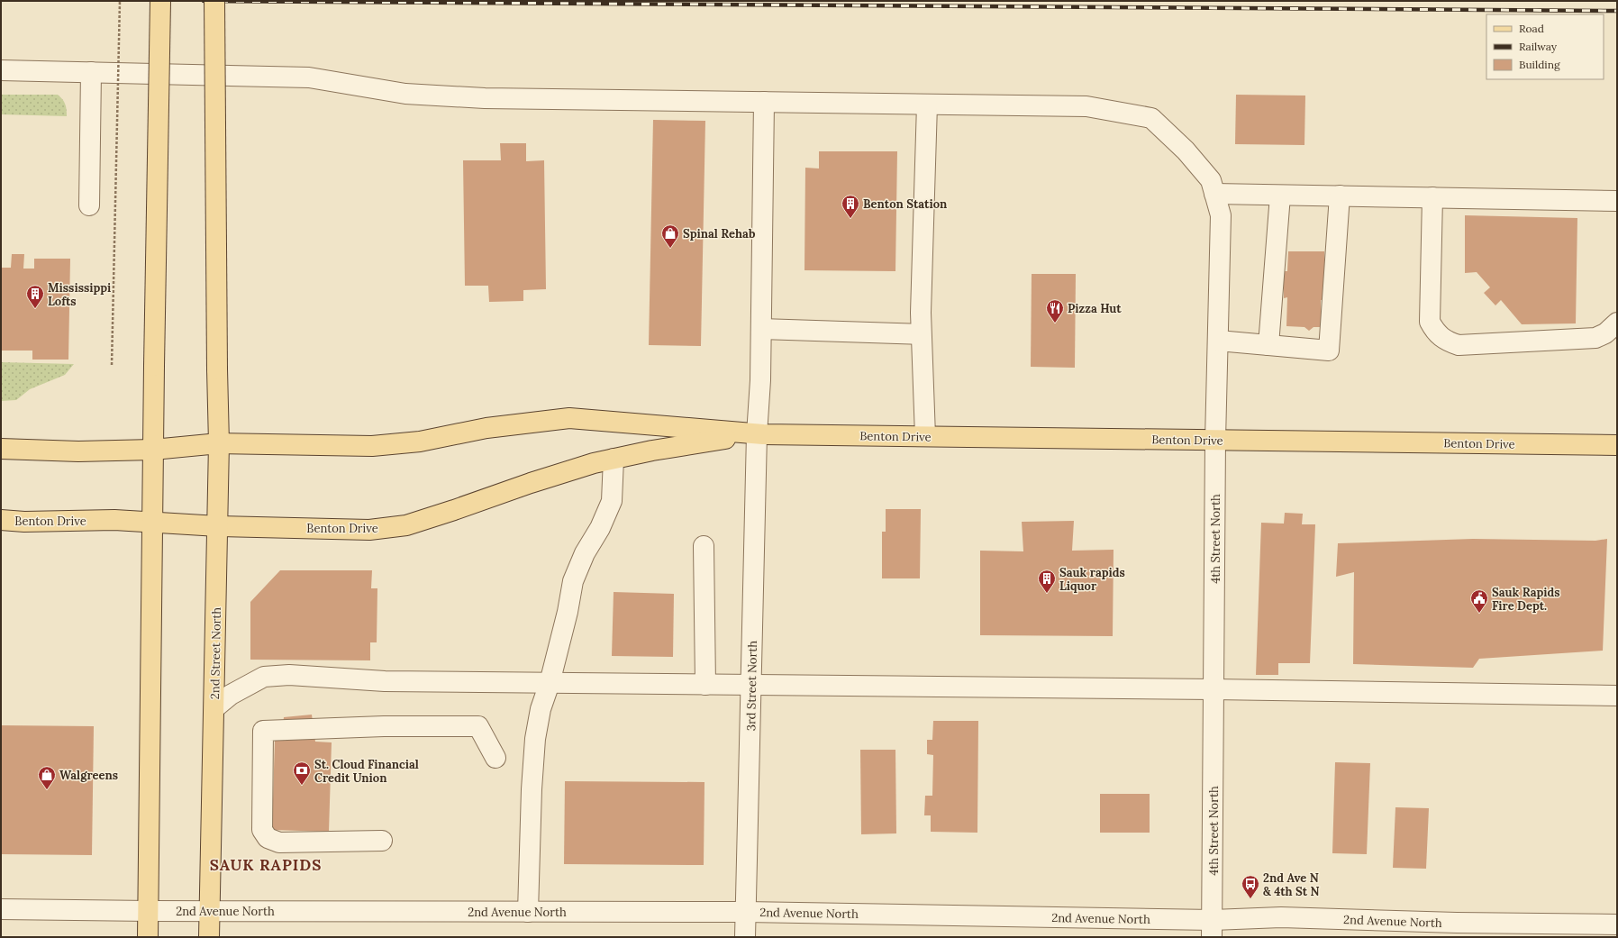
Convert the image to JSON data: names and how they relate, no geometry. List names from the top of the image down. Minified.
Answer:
{"streets":{"main road":["Benton Drive","2nd Street North"],"street":["4th Street North","3rd Street North","2nd Avenue North"]},"crossings":[["Benton Drive","4th Street North"],["Benton Drive","2nd Street North"],["Benton Drive","3rd Street North"],["4th Street North","3rd Street North"],["4th Street North","2nd Avenue North"],["2nd Street North","2nd Avenue North"],["3rd Street North","2nd Avenue North"]],"districts":["SAUK RAPIDS"],"places":{"building":["Benton Station","Mississippi Lofts","Sauk rapids Liquor"],"shop":["Spinal Rehab","Walgreens"],"restaurant":["Pizza Hut"],"public building":["Sauk Rapids Fire Dept."],"bank":["St. Cloud Financial Credit Union"],"bus stop":["2nd Ave N & 4th St N"]},"legend":["Road","Railway","Building"]}
